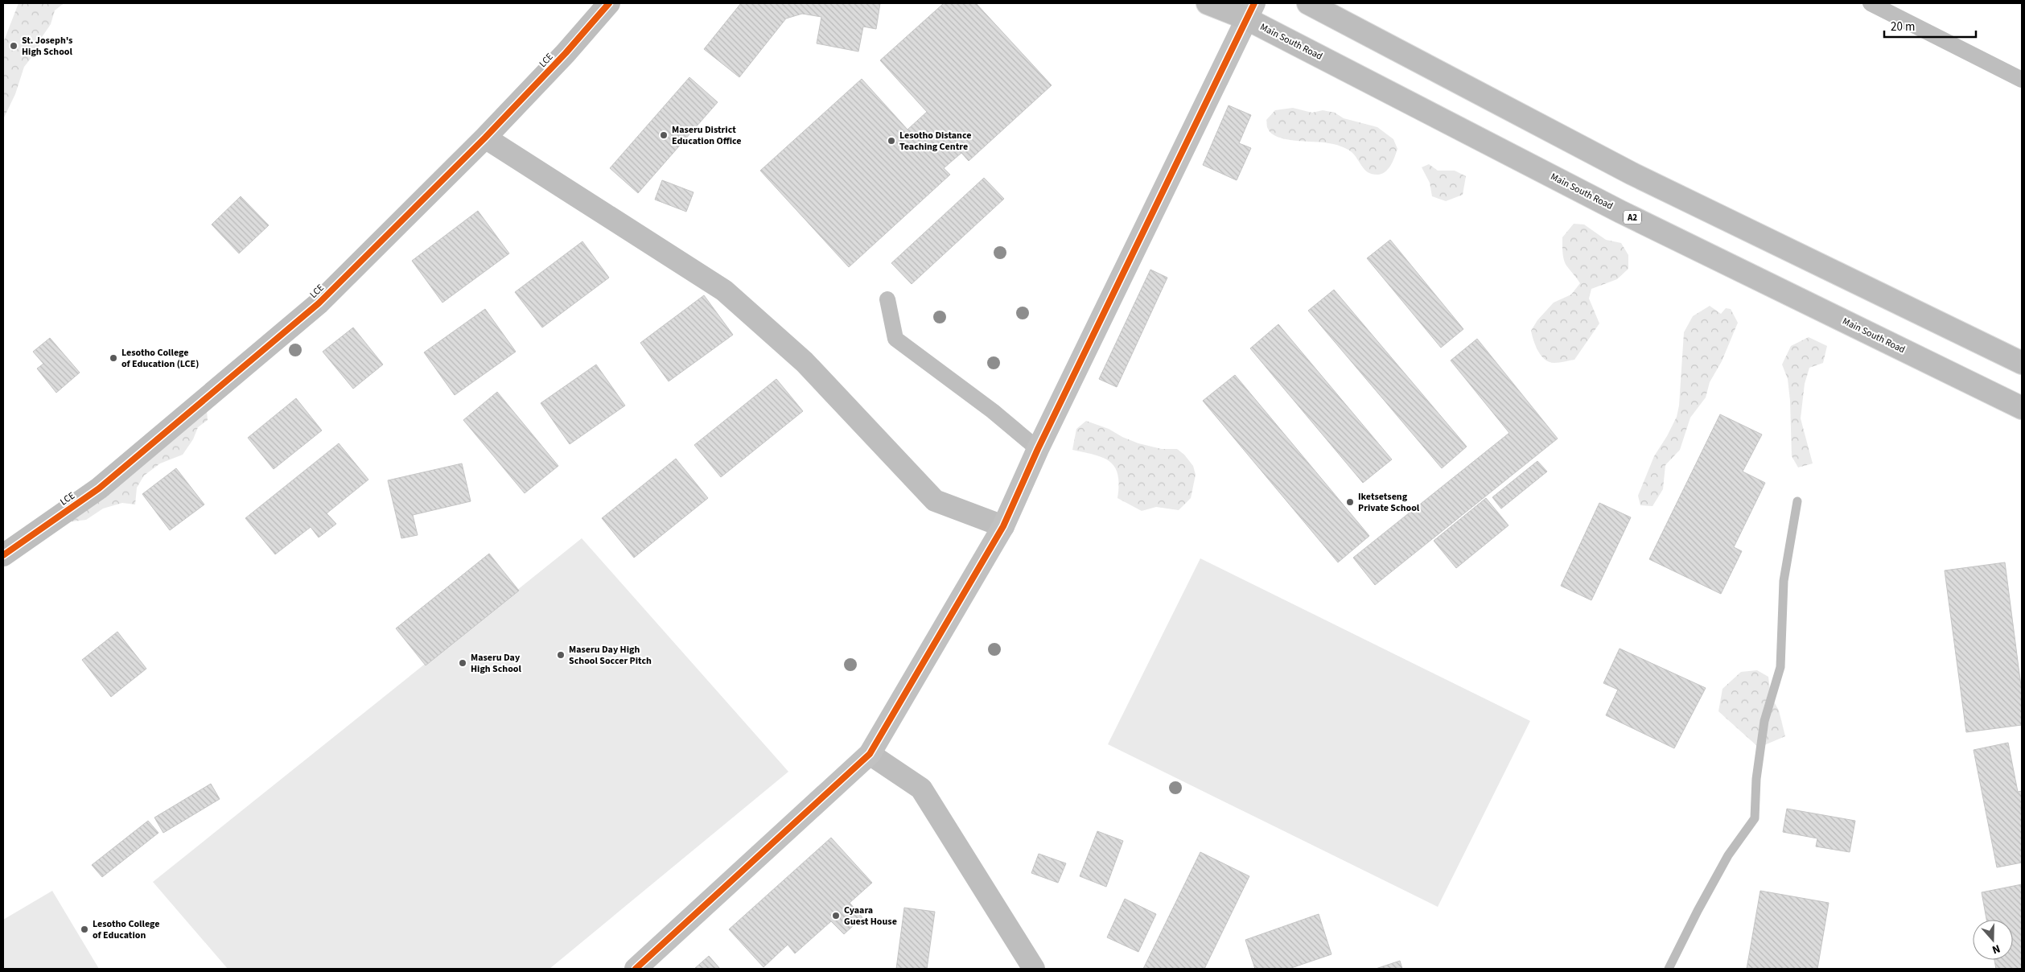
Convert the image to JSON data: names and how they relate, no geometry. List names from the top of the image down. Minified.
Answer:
{"streets":{"main road":["Main South Road","A2"],"street":["LCE"]},"places":["St. Joseph's High School","Maseru District Education Office","Lesotho Distance Teaching Centre","Lesotho College of Education (LCE)","Iketsetseng Private School","Maseru Day High School Soccer Pitch","Maseru Day High School","Cyaara Guest House","Lesotho College of Education"],"scale_bar":"20 m","north":"bottom"}
